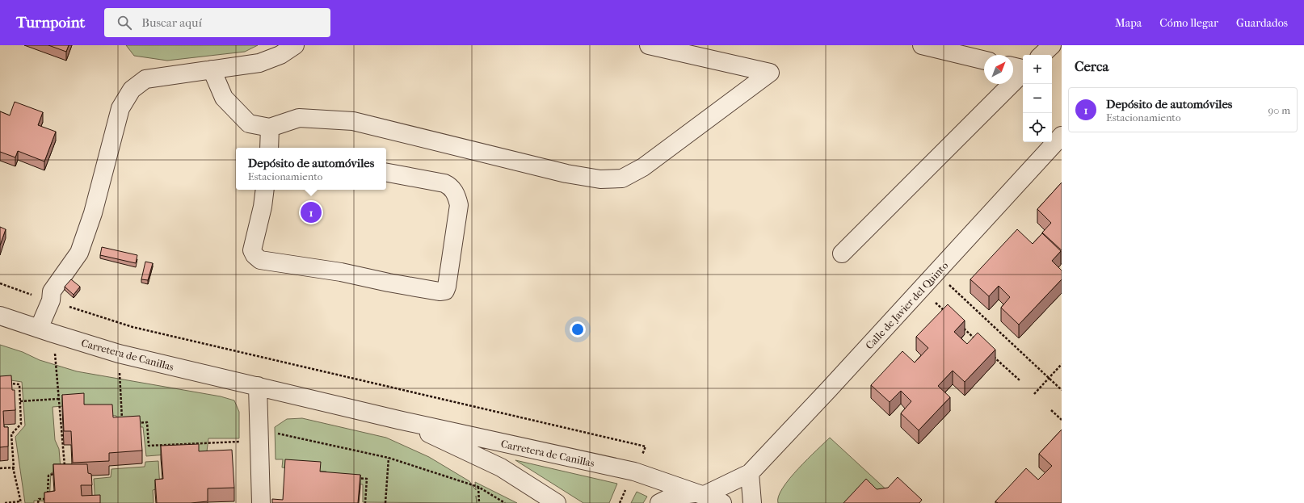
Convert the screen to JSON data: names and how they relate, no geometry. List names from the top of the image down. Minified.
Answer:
{"streets":{"street":["Calle de Javier del Quinto","Carretera de Canillas"]},"crossings":[["Calle de Javier del Quinto","Carretera de Canillas"]],"north":"top right","page":{"header":"Turnpoint","search":"Buscar aquí","nav":["Mapa","Cómo llegar","Guardados"],"heading":"Cerca","map_buttons":["+","−"],"list":[{"mark":"1","name":"Depósito de automóviles","note":"Estacionamiento","value":"90 m"}],"popup":["Depósito de automóviles","Estacionamiento"],"pins":"1"}}
